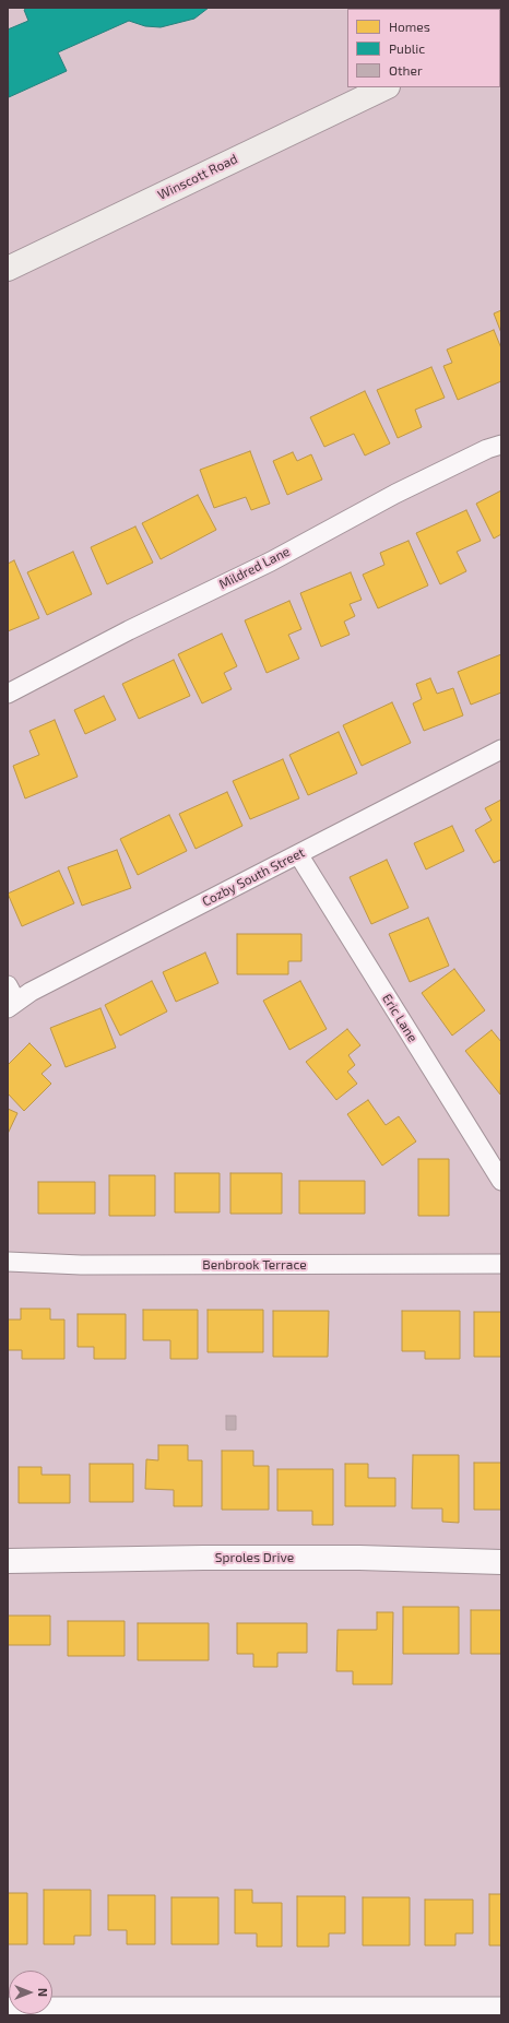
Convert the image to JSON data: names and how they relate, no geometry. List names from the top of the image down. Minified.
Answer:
{"streets":{"main road":["Winscott Road"],"street":["Mildred Lane","Cozby South Street","Eric Lane","Benbrook Terrace","Sproles Drive"]},"crossings":[["Cozby South Street","Eric Lane"]],"legend":["Homes","Public","Other"],"north":"right"}
